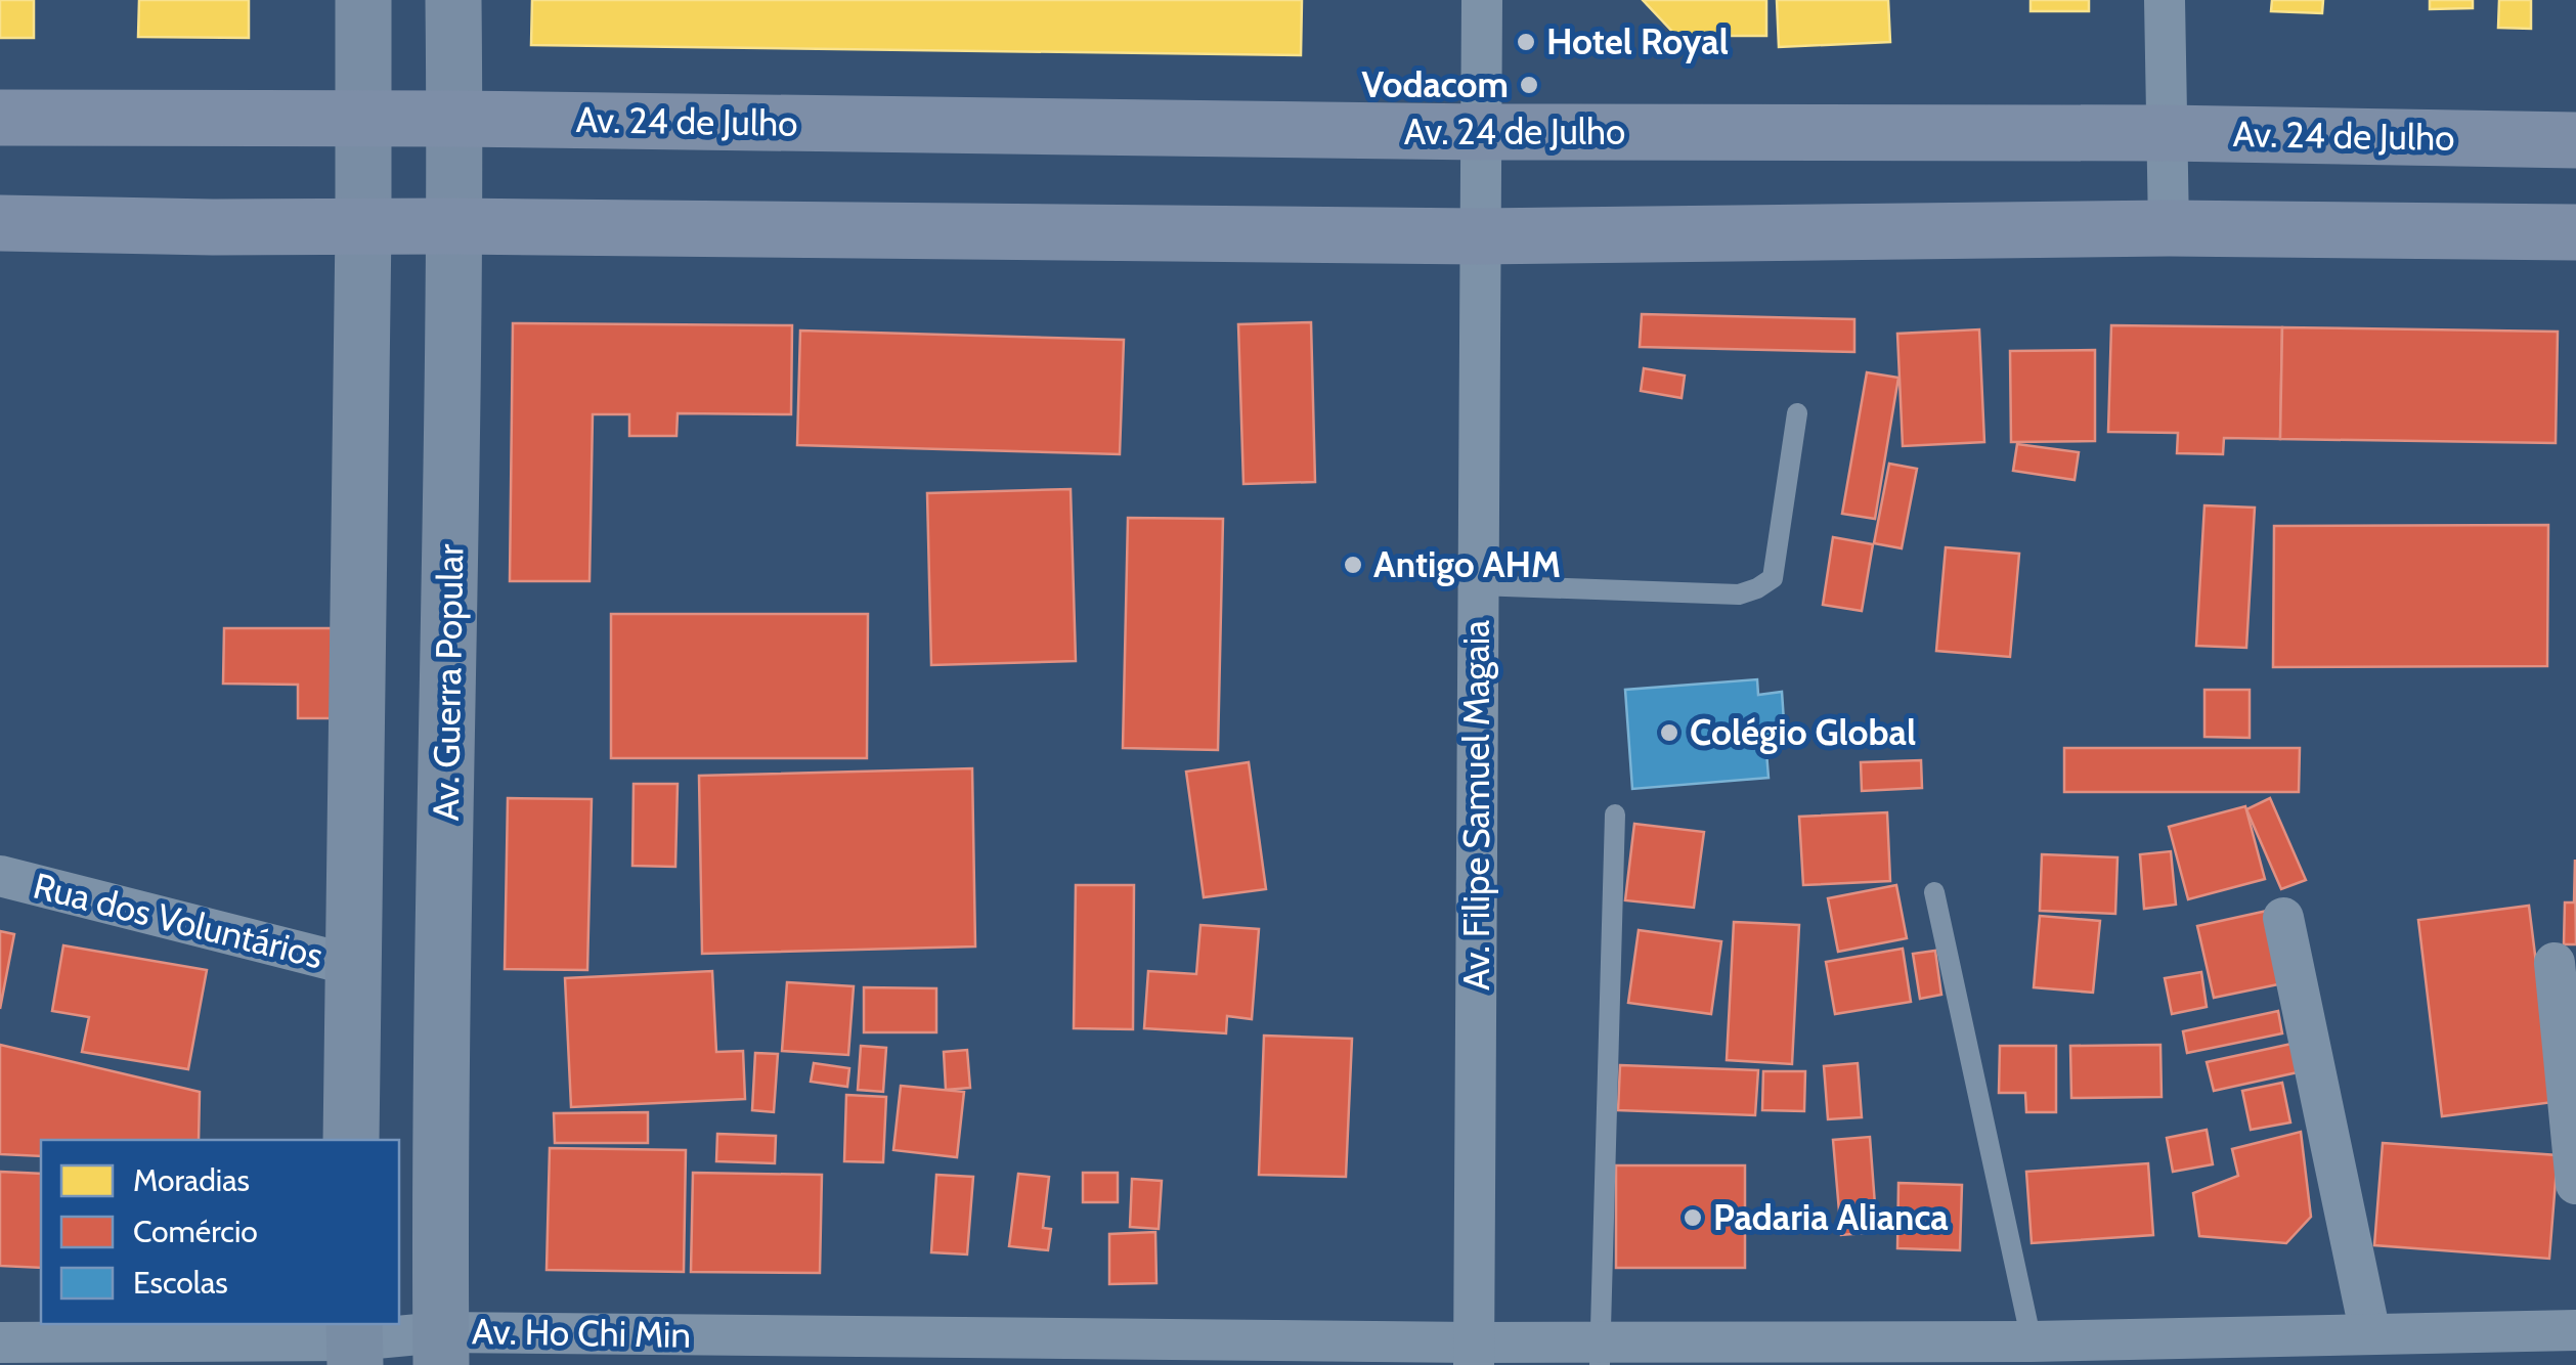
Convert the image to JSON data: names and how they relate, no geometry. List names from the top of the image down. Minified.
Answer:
{"streets":{"main road":["Av. 24 de Julho","Av. Guerra Popular"],"street":["Av. Filipe Samuel Magaia","Rua dos Voluntários","Av. Ho Chi Min"]},"crossings":[["Av. 24 de Julho","Av. Guerra Popular"],["Av. 24 de Julho","Av. Filipe Samuel Magaia"],["Av. Guerra Popular","Av. Ho Chi Min"],["Av. Filipe Samuel Magaia","Av. Ho Chi Min"]],"places":["Hotel Royal","Vodacom","Antigo AHM","Colégio Global","Padaria Alianca"],"legend":["Moradias","Comércio","Escolas"]}
